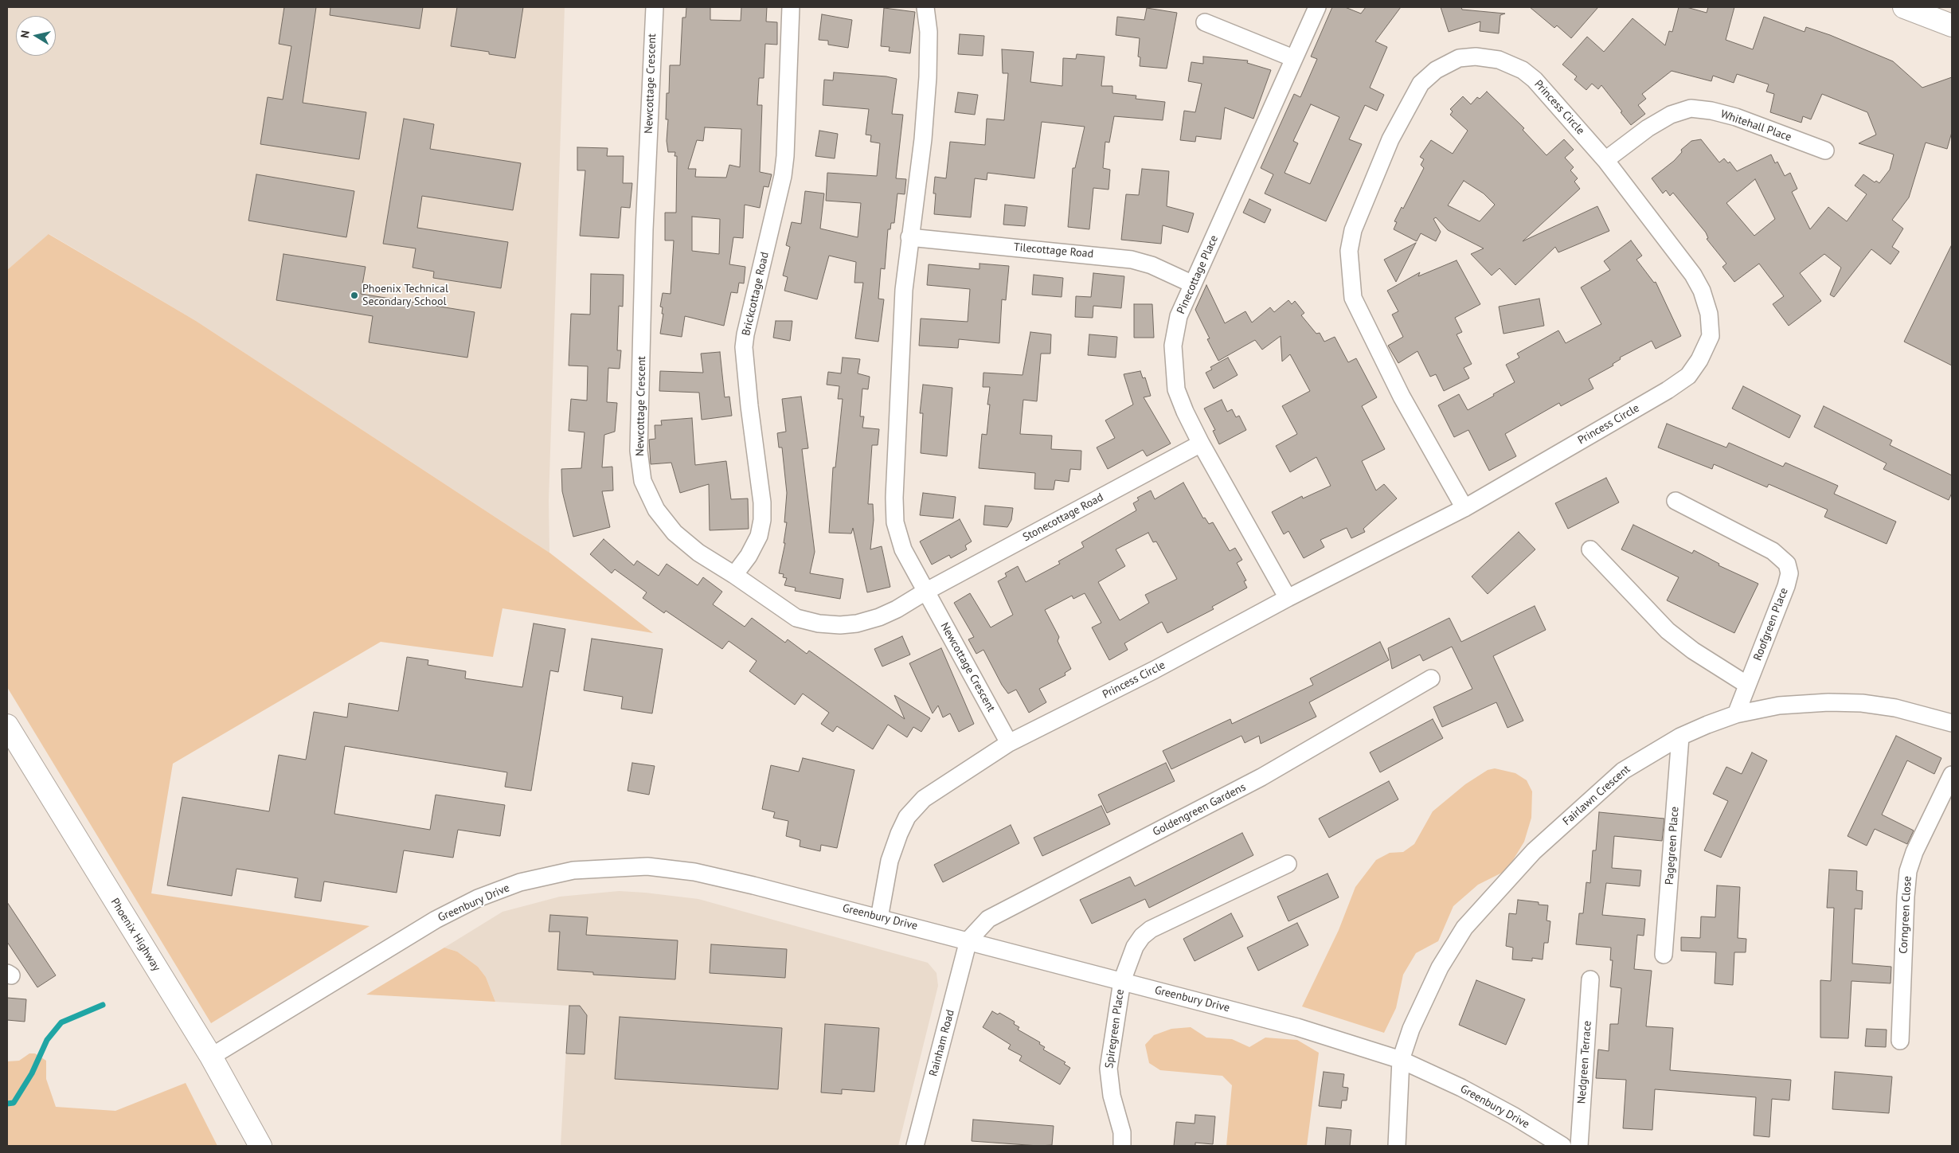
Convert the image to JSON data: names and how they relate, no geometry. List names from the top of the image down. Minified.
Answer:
{"streets":{"main road":["Phoenix Highway"],"street":["Newcottage Crescent","Princess Circle","Whitehall Place","Tilecottage Road","Pinecottage Place","Brickcottage Road","Stonecottage Road","Roofgreen Place","Fairlawn Crescent","Goldengreen Gardens","Pagegreen Place","Greenbury Drive","Corngreen Close","Spiregreen Place","Rainham Road","Nedgreen Terrace"]},"crossings":[["Newcottage Crescent","Princess Circle"],["Newcottage Crescent","Tilecottage Road"],["Newcottage Crescent","Brickcottage Road"],["Newcottage Crescent","Stonecottage Road"],["Princess Circle","Whitehall Place"],["Princess Circle","Pinecottage Place"],["Princess Circle","Greenbury Drive"],["Tilecottage Road","Pinecottage Place"],["Pinecottage Place","Stonecottage Road"],["Roofgreen Place","Fairlawn Crescent"],["Fairlawn Crescent","Pagegreen Place"],["Fairlawn Crescent","Greenbury Drive"],["Goldengreen Gardens","Greenbury Drive"],["Goldengreen Gardens","Rainham Road"],["Greenbury Drive","Phoenix Highway"],["Greenbury Drive","Spiregreen Place"],["Greenbury Drive","Rainham Road"]],"places":["Phoenix Technical Secondary School"],"north":"left"}
